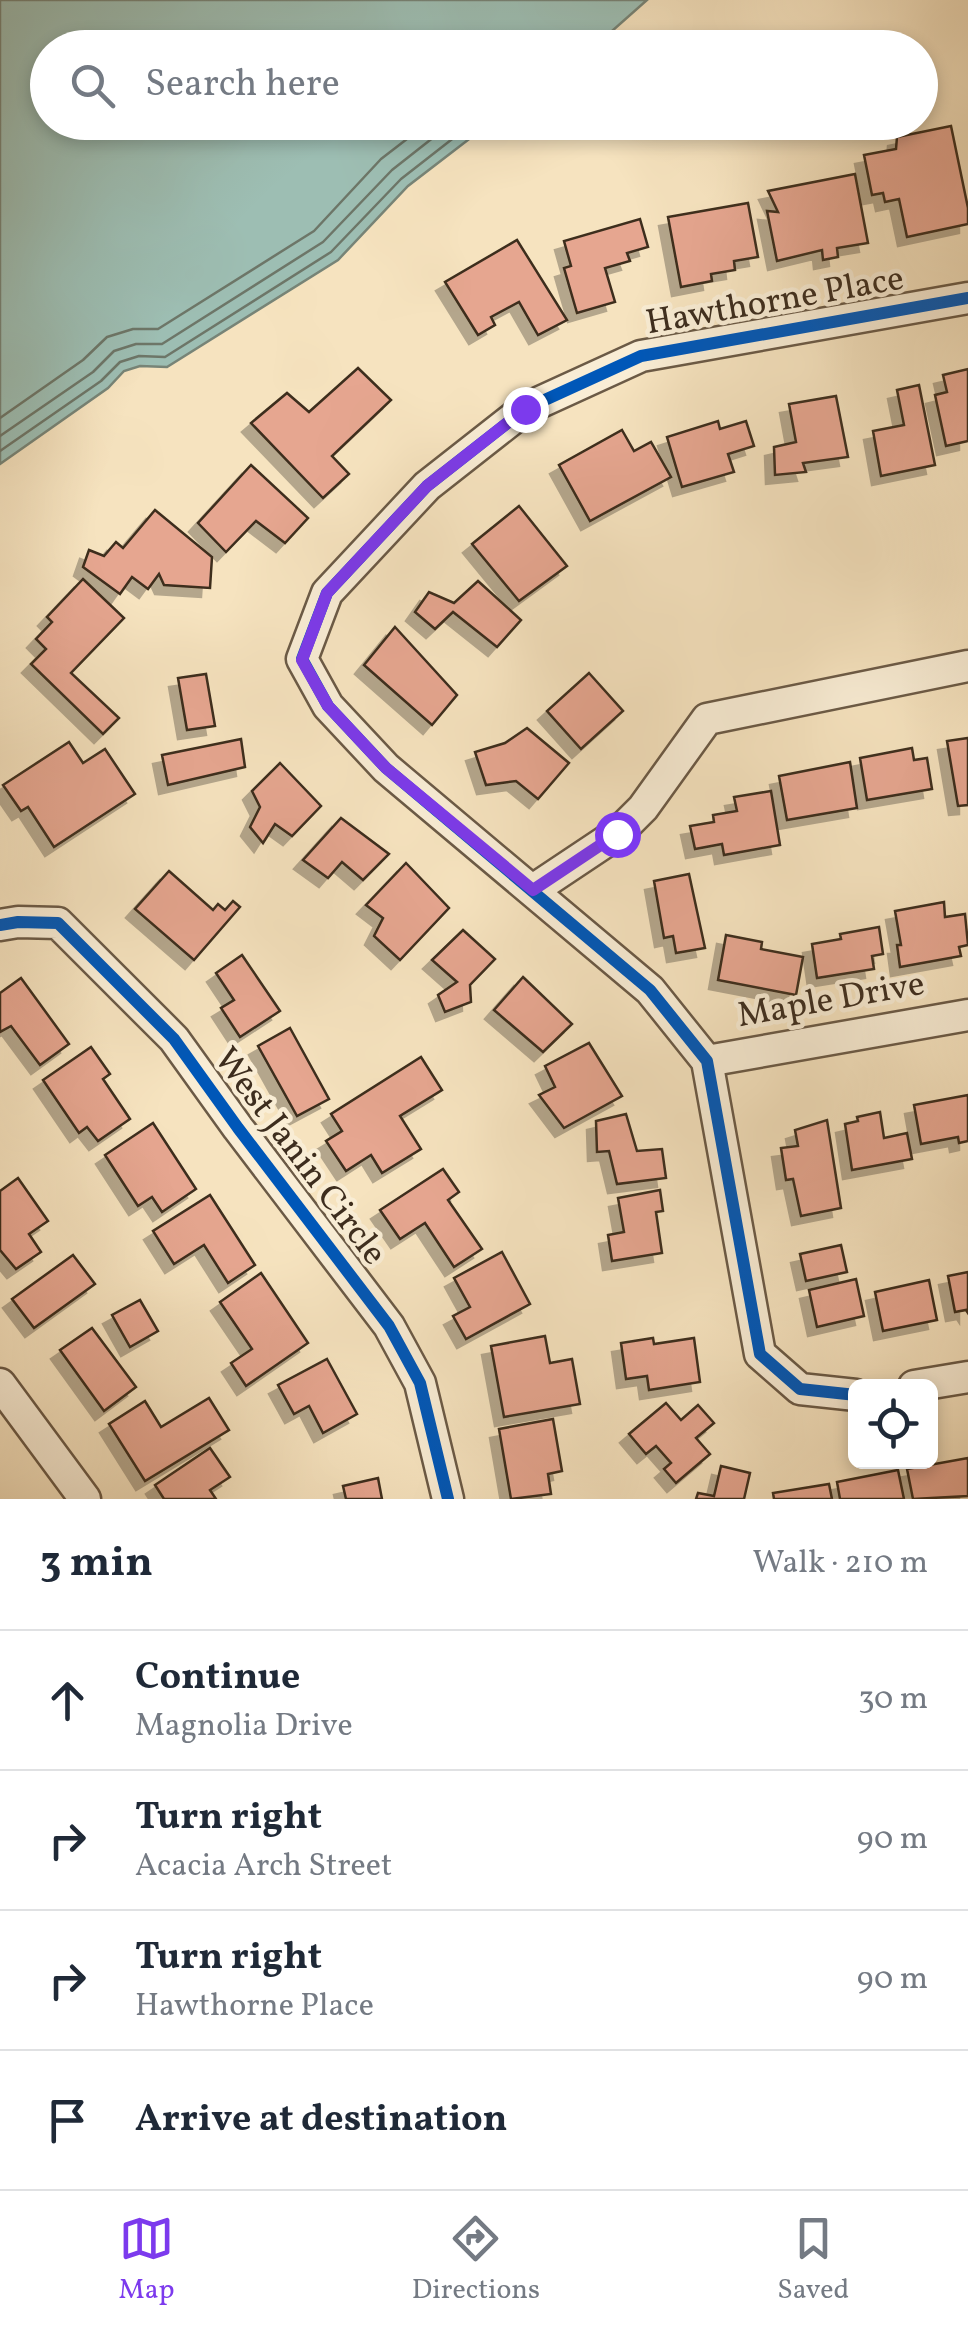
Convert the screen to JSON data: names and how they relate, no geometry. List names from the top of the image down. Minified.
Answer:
{"streets":{"street":["Hawthorne Place","Maple Drive","West Janin Circle"]},"page":{"search":"Search here","heading":["3 min","Walk · 210 m"],"list":[["Continue","Magnolia Drive","30 m"],["Turn right","Acacia Arch Street","90 m"],["Turn right","Hawthorne Place","90 m"],"Arrive at destination"],"nav":["Map","Directions","Saved"]}}
